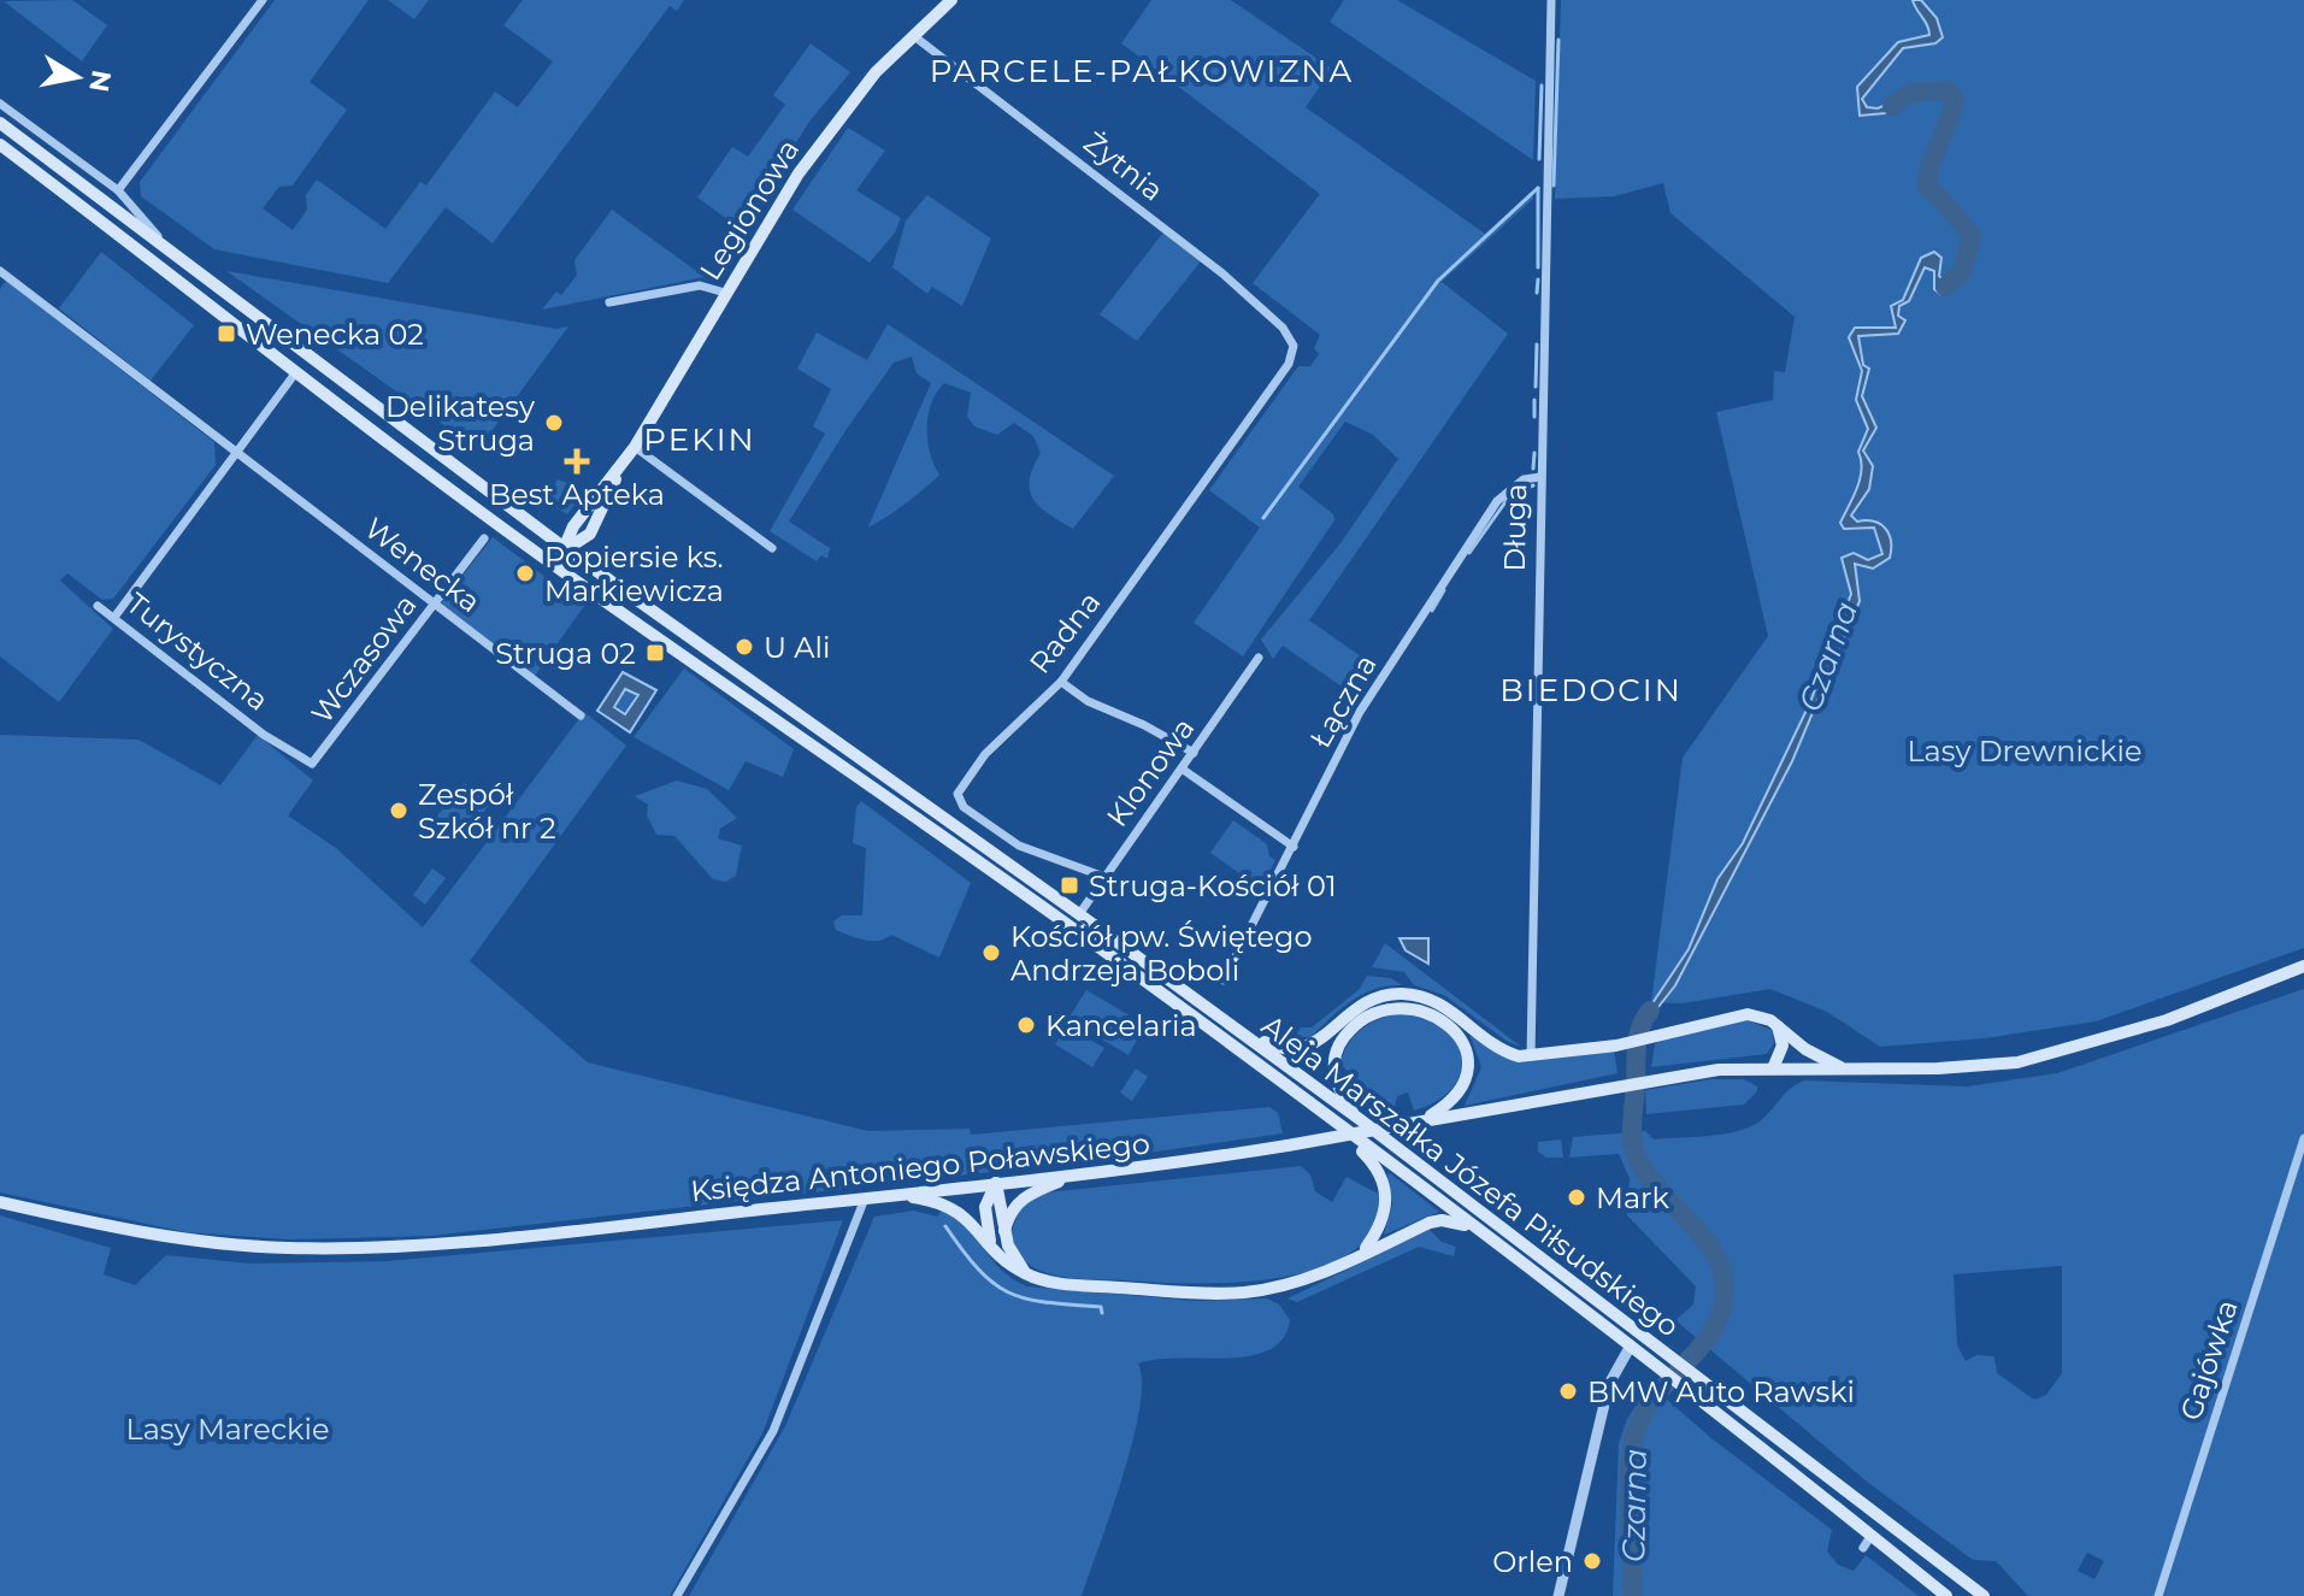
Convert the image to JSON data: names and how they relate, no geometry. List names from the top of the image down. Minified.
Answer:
{"streets":{"main road":["Legionowa","Księdza Antoniego Poławskiego","Aleja Marszałka Józefa Piłsudskiego"],"street":["Żytnia","Długa","Wenecka","Radna","Turystyczna","Wczasowa","Łączna","Klonowa","Gajówka"]},"crossings":[["Żytnia","Legionowa"],["Żytnia","Radna"],["Legionowa","Aleja Marszałka Józefa Piłsudskiego"],["Długa","Łączna"],["Wenecka","Wczasowa"],["Radna","Klonowa"],["Turystyczna","Wczasowa"],["Klonowa","Aleja Marszałka Józefa Piłsudskiego"]],"districts":["PARCELE-PAŁKOWIZNA","PEKIN","BIEDOCIN"],"water":["Czarna"],"parks":["Lasy Drewnickie","Lasy Mareckie"],"places":{"transit":["Wenecka 02","Struga 02","Struga-Kościół 01"],"other":["Delikatesy Struga","Popiersie ks. Markiewicza","U Ali","Zespół Szkół nr 2","Kościół pw. Świętego Andrzeja Boboli","Kancelaria","Mark","BMW Auto Rawski","Orlen"],"health":["Best Apteka"]},"north":"right"}
